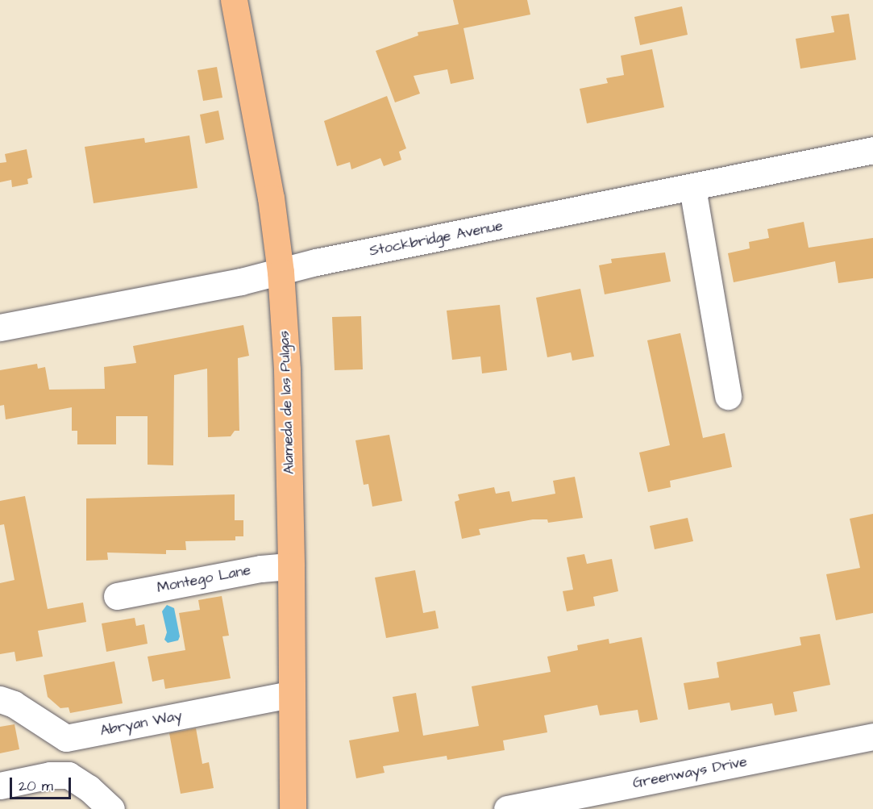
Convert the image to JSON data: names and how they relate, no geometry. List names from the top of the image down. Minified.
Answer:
{"streets":{"main road":["Alameda de las Pulgas"],"street":["Stockbridge Avenue","Montego Lane","Abryan Way","Greenways Drive"]},"crossings":[["Stockbridge Avenue","Alameda de las Pulgas"],["Alameda de las Pulgas","Montego Lane"],["Alameda de las Pulgas","Abryan Way"]],"scale_bar":"20 m"}
